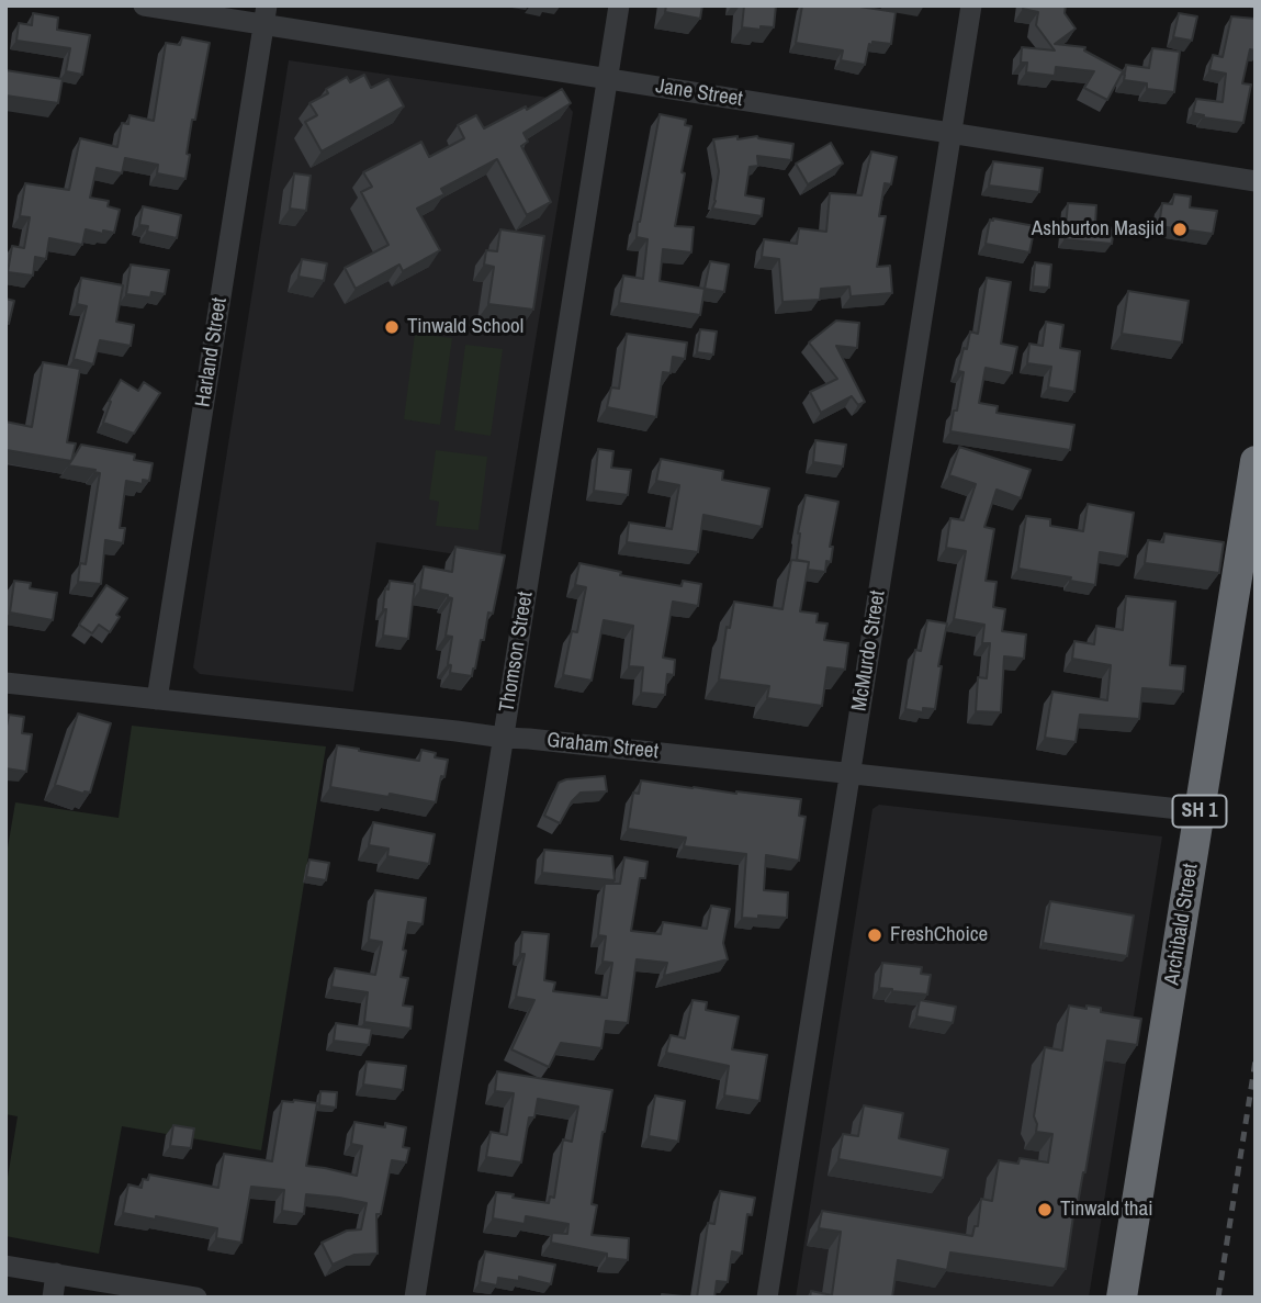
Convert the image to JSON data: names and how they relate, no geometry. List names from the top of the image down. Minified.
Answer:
{"streets":{"highway":["SH 1","Archibald Street"],"street":["Jane Street","Harland Street","McMurdo Street","Thomson Street","Graham Street"]},"crossings":[["Jane Street","Harland Street"],["Jane Street","McMurdo Street"],["Jane Street","Thomson Street"],["Harland Street","Graham Street"],["McMurdo Street","Graham Street"],["Thomson Street","Graham Street"],["Graham Street","Archibald Street"]],"places":["Ashburton Masjid","Tinwald School","FreshChoice","Tinwald thai"]}
